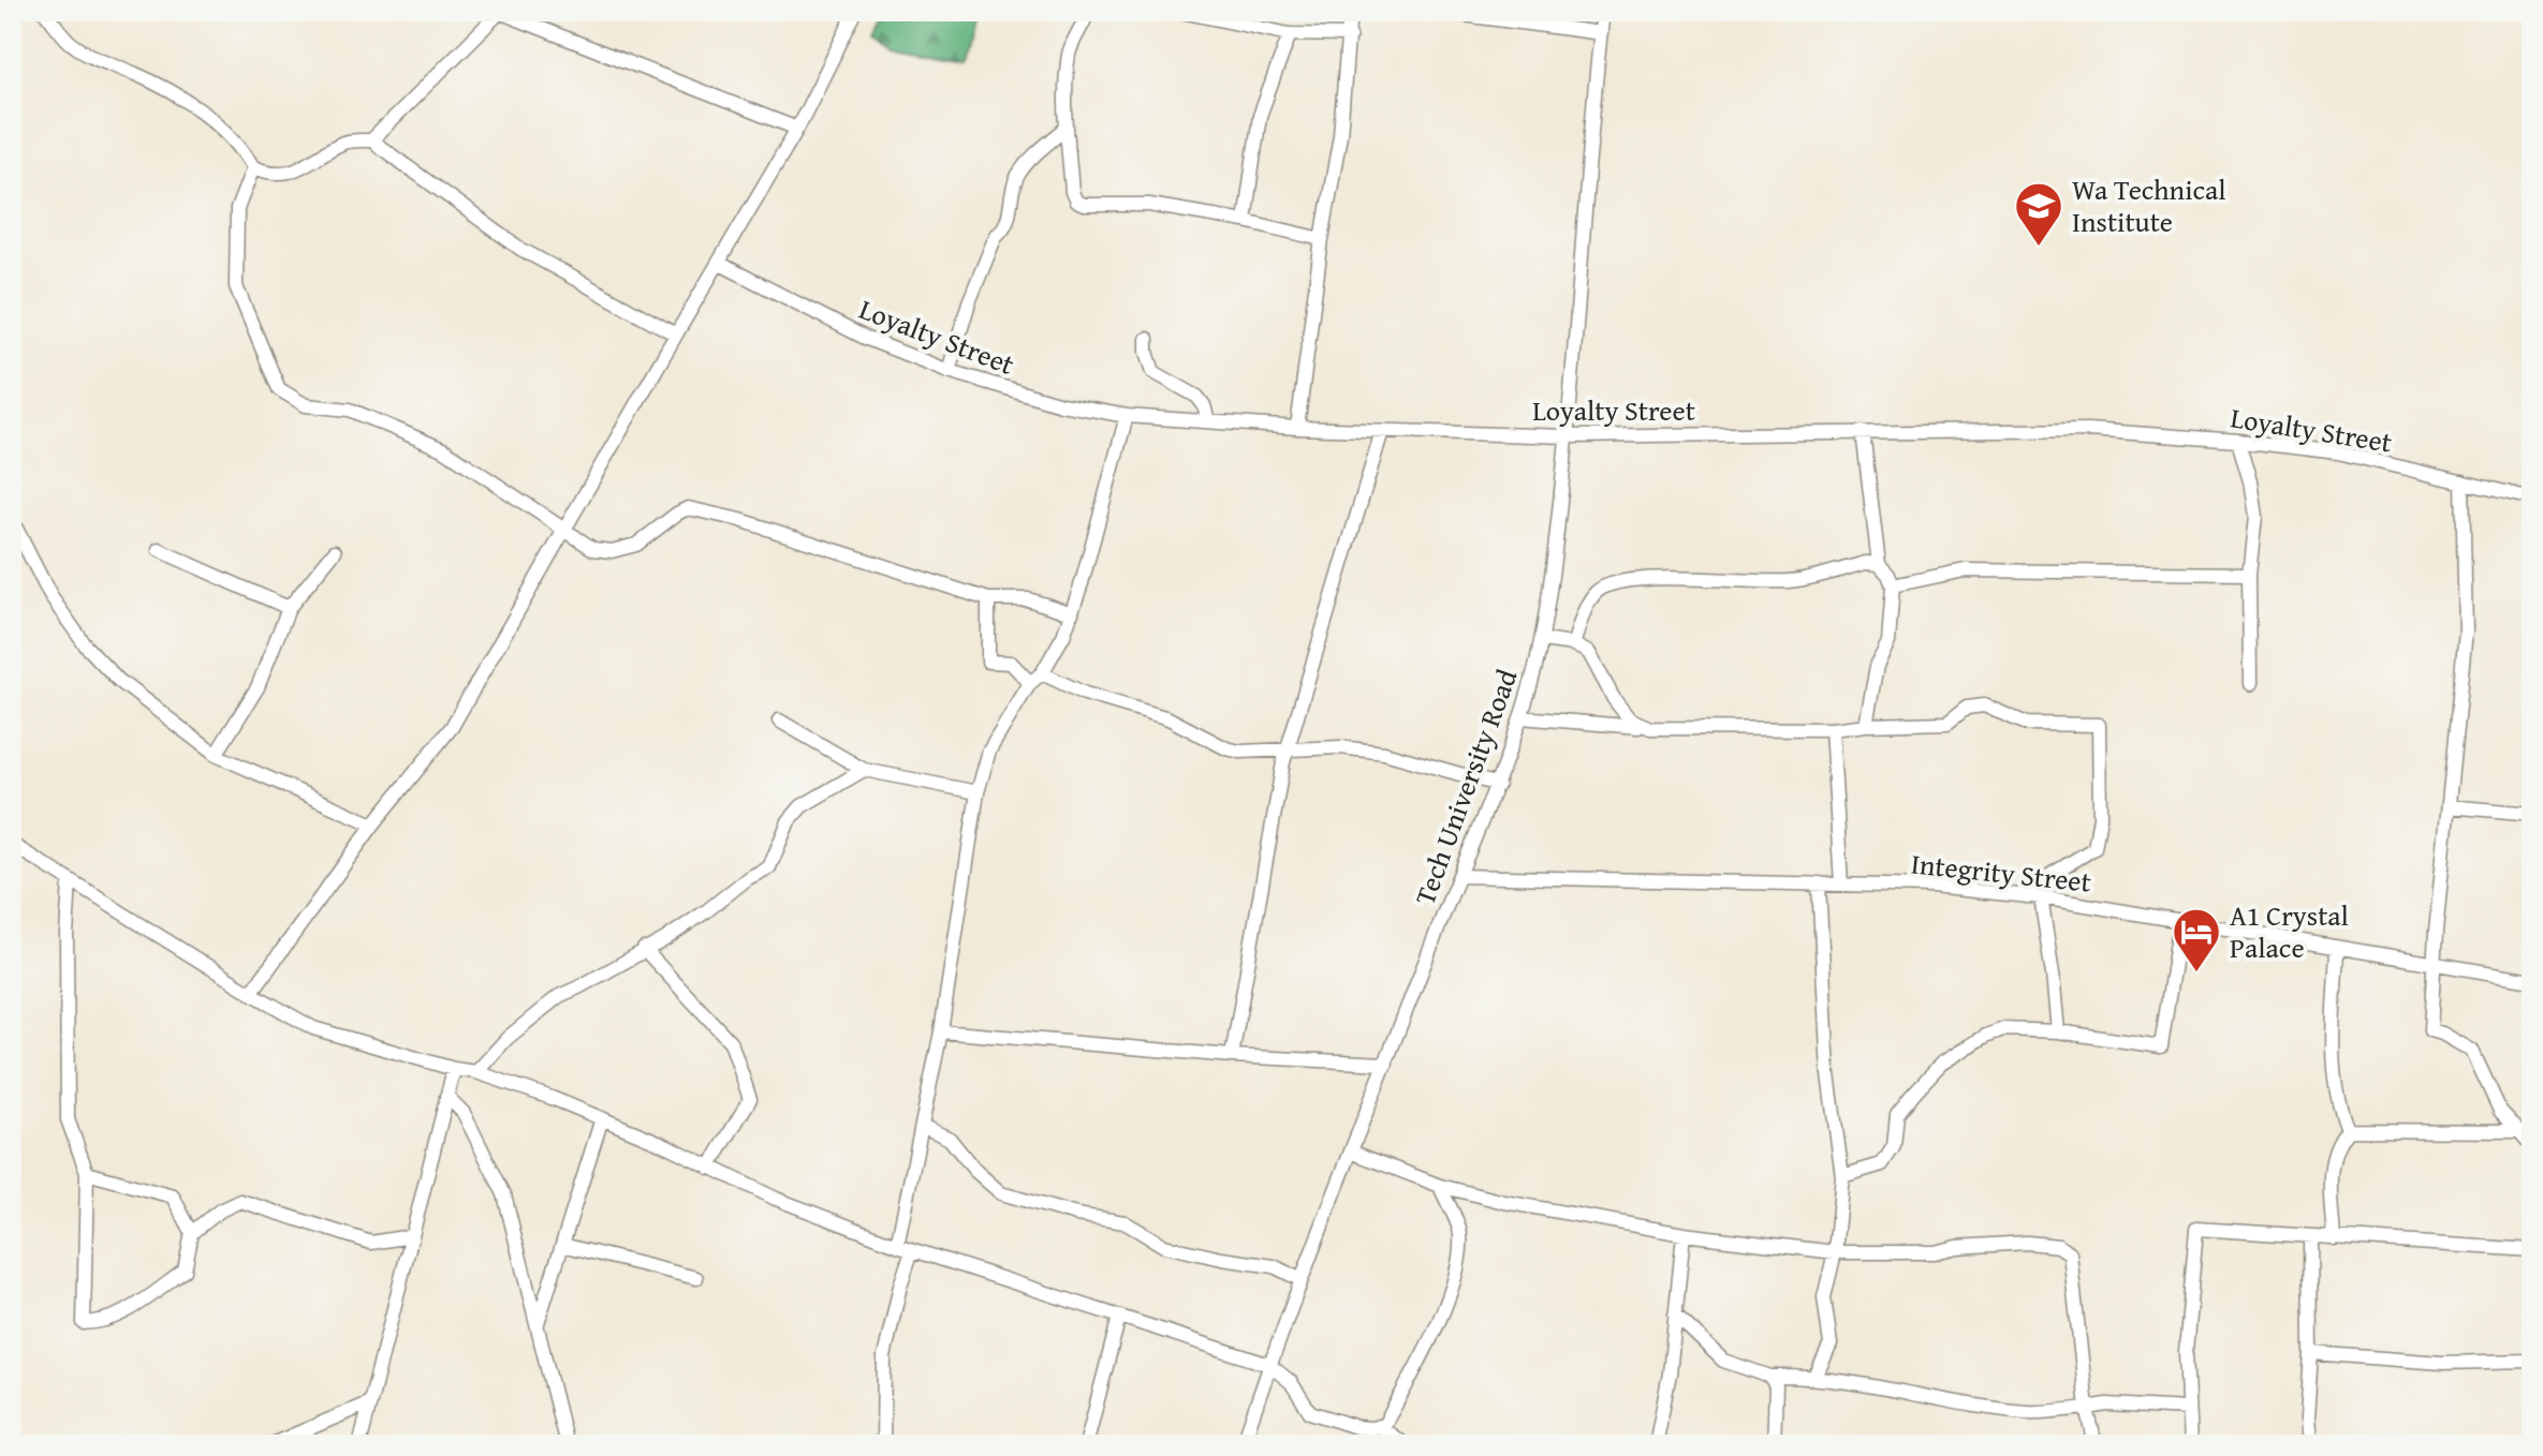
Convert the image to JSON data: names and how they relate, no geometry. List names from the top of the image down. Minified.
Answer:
{"streets":{"street":["Loyalty Street","Tech University Road","Integrity Street"]},"crossings":[["Loyalty Street","Tech University Road"],["Tech University Road","Integrity Street"]],"places":{"school or university":["Wa Technical Institute"],"hotel":["A1 Crystal Palace"]}}
